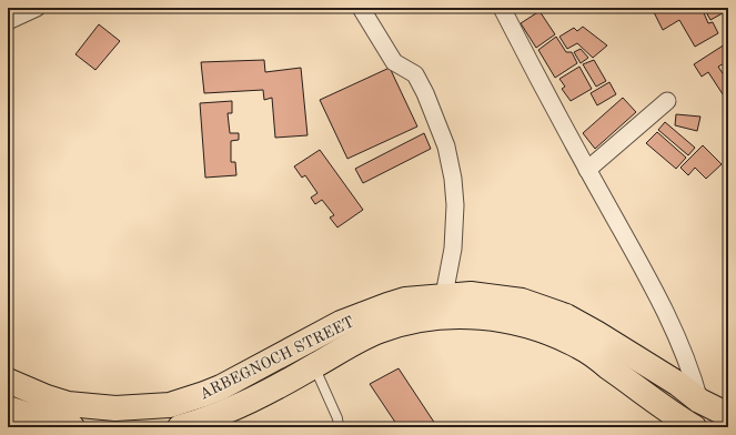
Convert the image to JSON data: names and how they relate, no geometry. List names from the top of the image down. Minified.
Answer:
{"streets":{"main road":["ARBEGNOCH STREET"]}}
